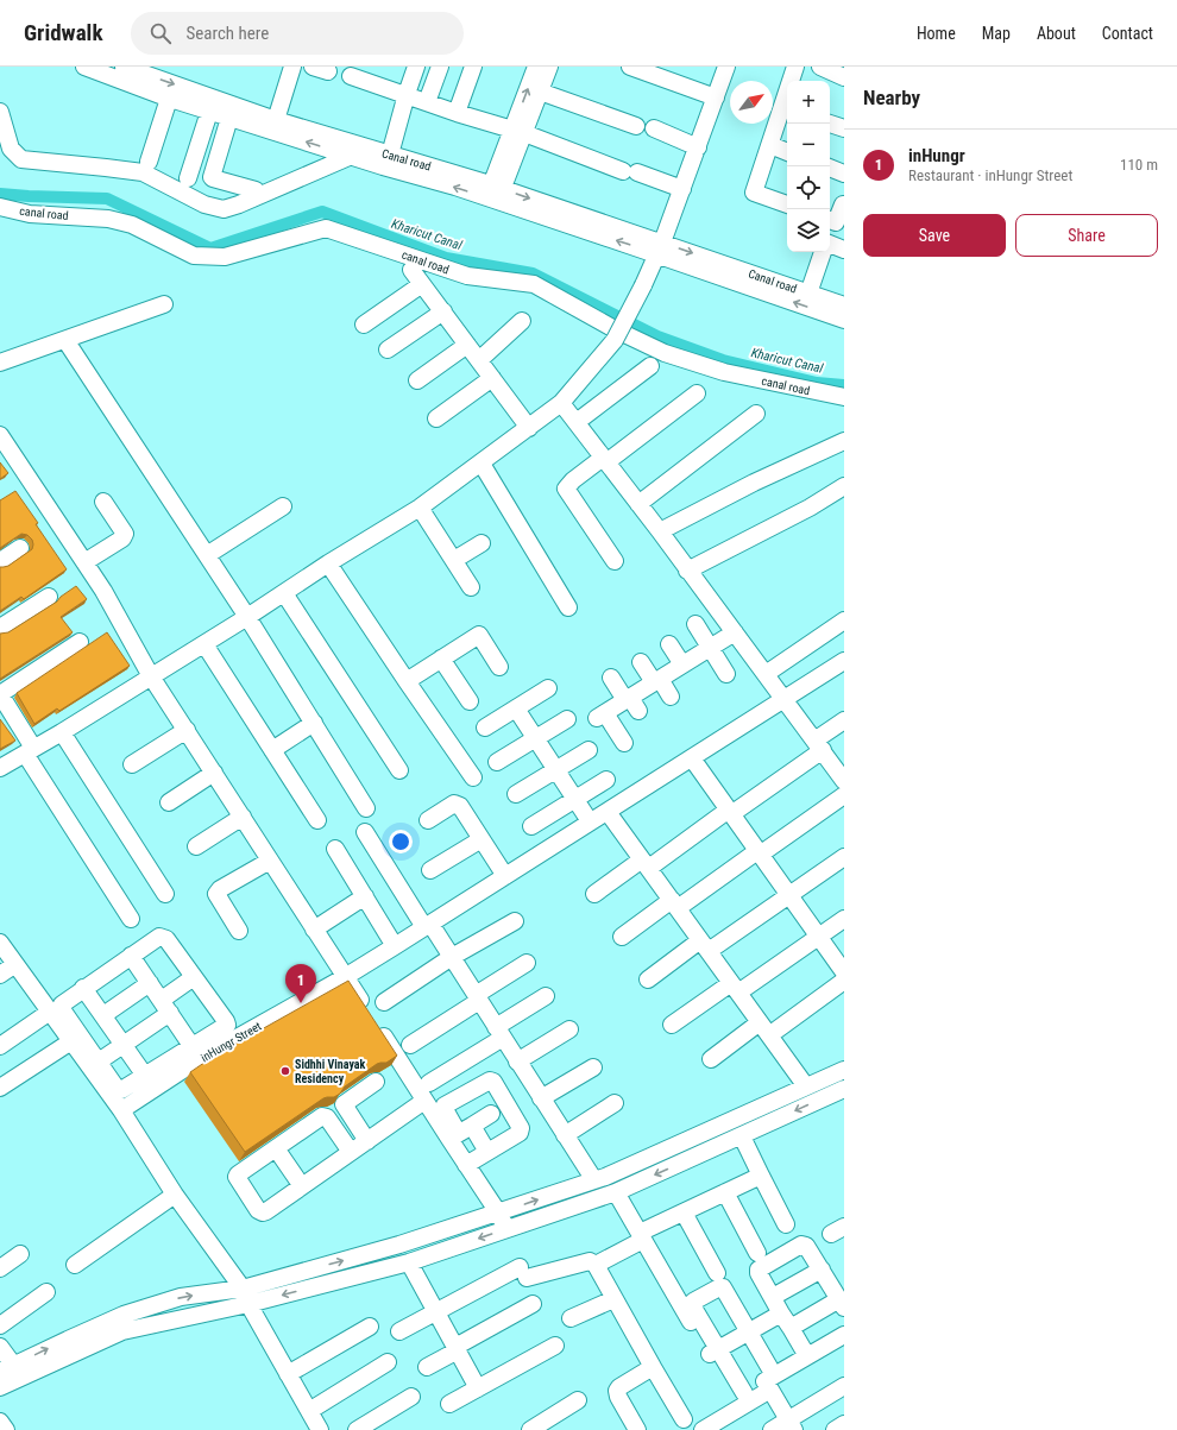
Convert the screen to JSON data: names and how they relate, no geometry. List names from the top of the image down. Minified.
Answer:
{"streets":{"street":["Canal road","canal road","inHungr Street"]},"water":["Kharicut Canal"],"places":["Sidhhi Vinayak Residency"],"north":"top right","page":{"header":"Gridwalk","search":"Search here","nav":["Home","Map","About","Contact"],"heading":"Nearby","map_buttons":["+","−"],"list":[{"mark":"1","name":"inHungr","note":"Restaurant · inHungr Street","value":"110 m"}],"buttons":["Save","Share"],"pins":"1"}}
